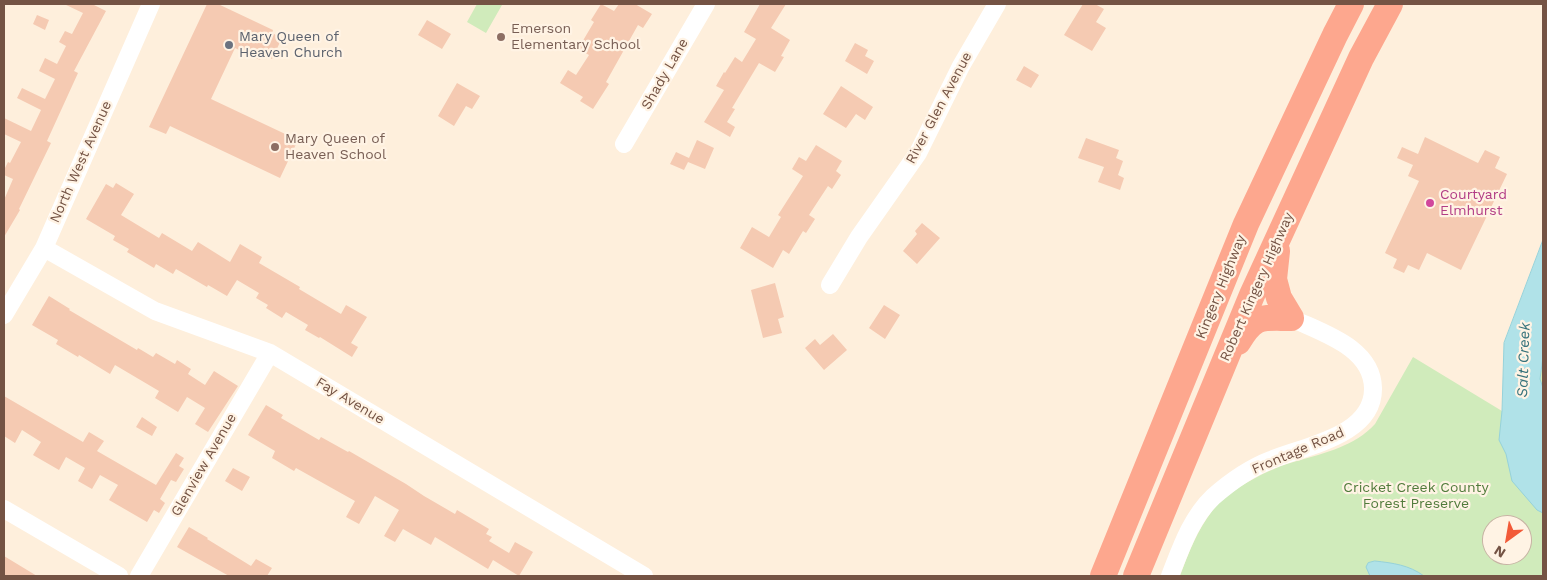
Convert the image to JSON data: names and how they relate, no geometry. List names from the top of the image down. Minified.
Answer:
{"streets":{"highway":["Kingery Highway","Robert Kingery Highway"],"street":["Shady Lane","River Glen Avenue","North West Avenue","Fay Avenue","Frontage Road","Glenview Avenue"]},"crossings":[["North West Avenue","Fay Avenue"],["Fay Avenue","Glenview Avenue"]],"water":["Salt Creek"],"parks":["Cricket Creek County Forest Preserve"],"places":["Emerson Elementary School","Mary Queen of Heaven Church","Mary Queen of Heaven School","Courtyard Elmhurst"],"north":"bottom left"}
